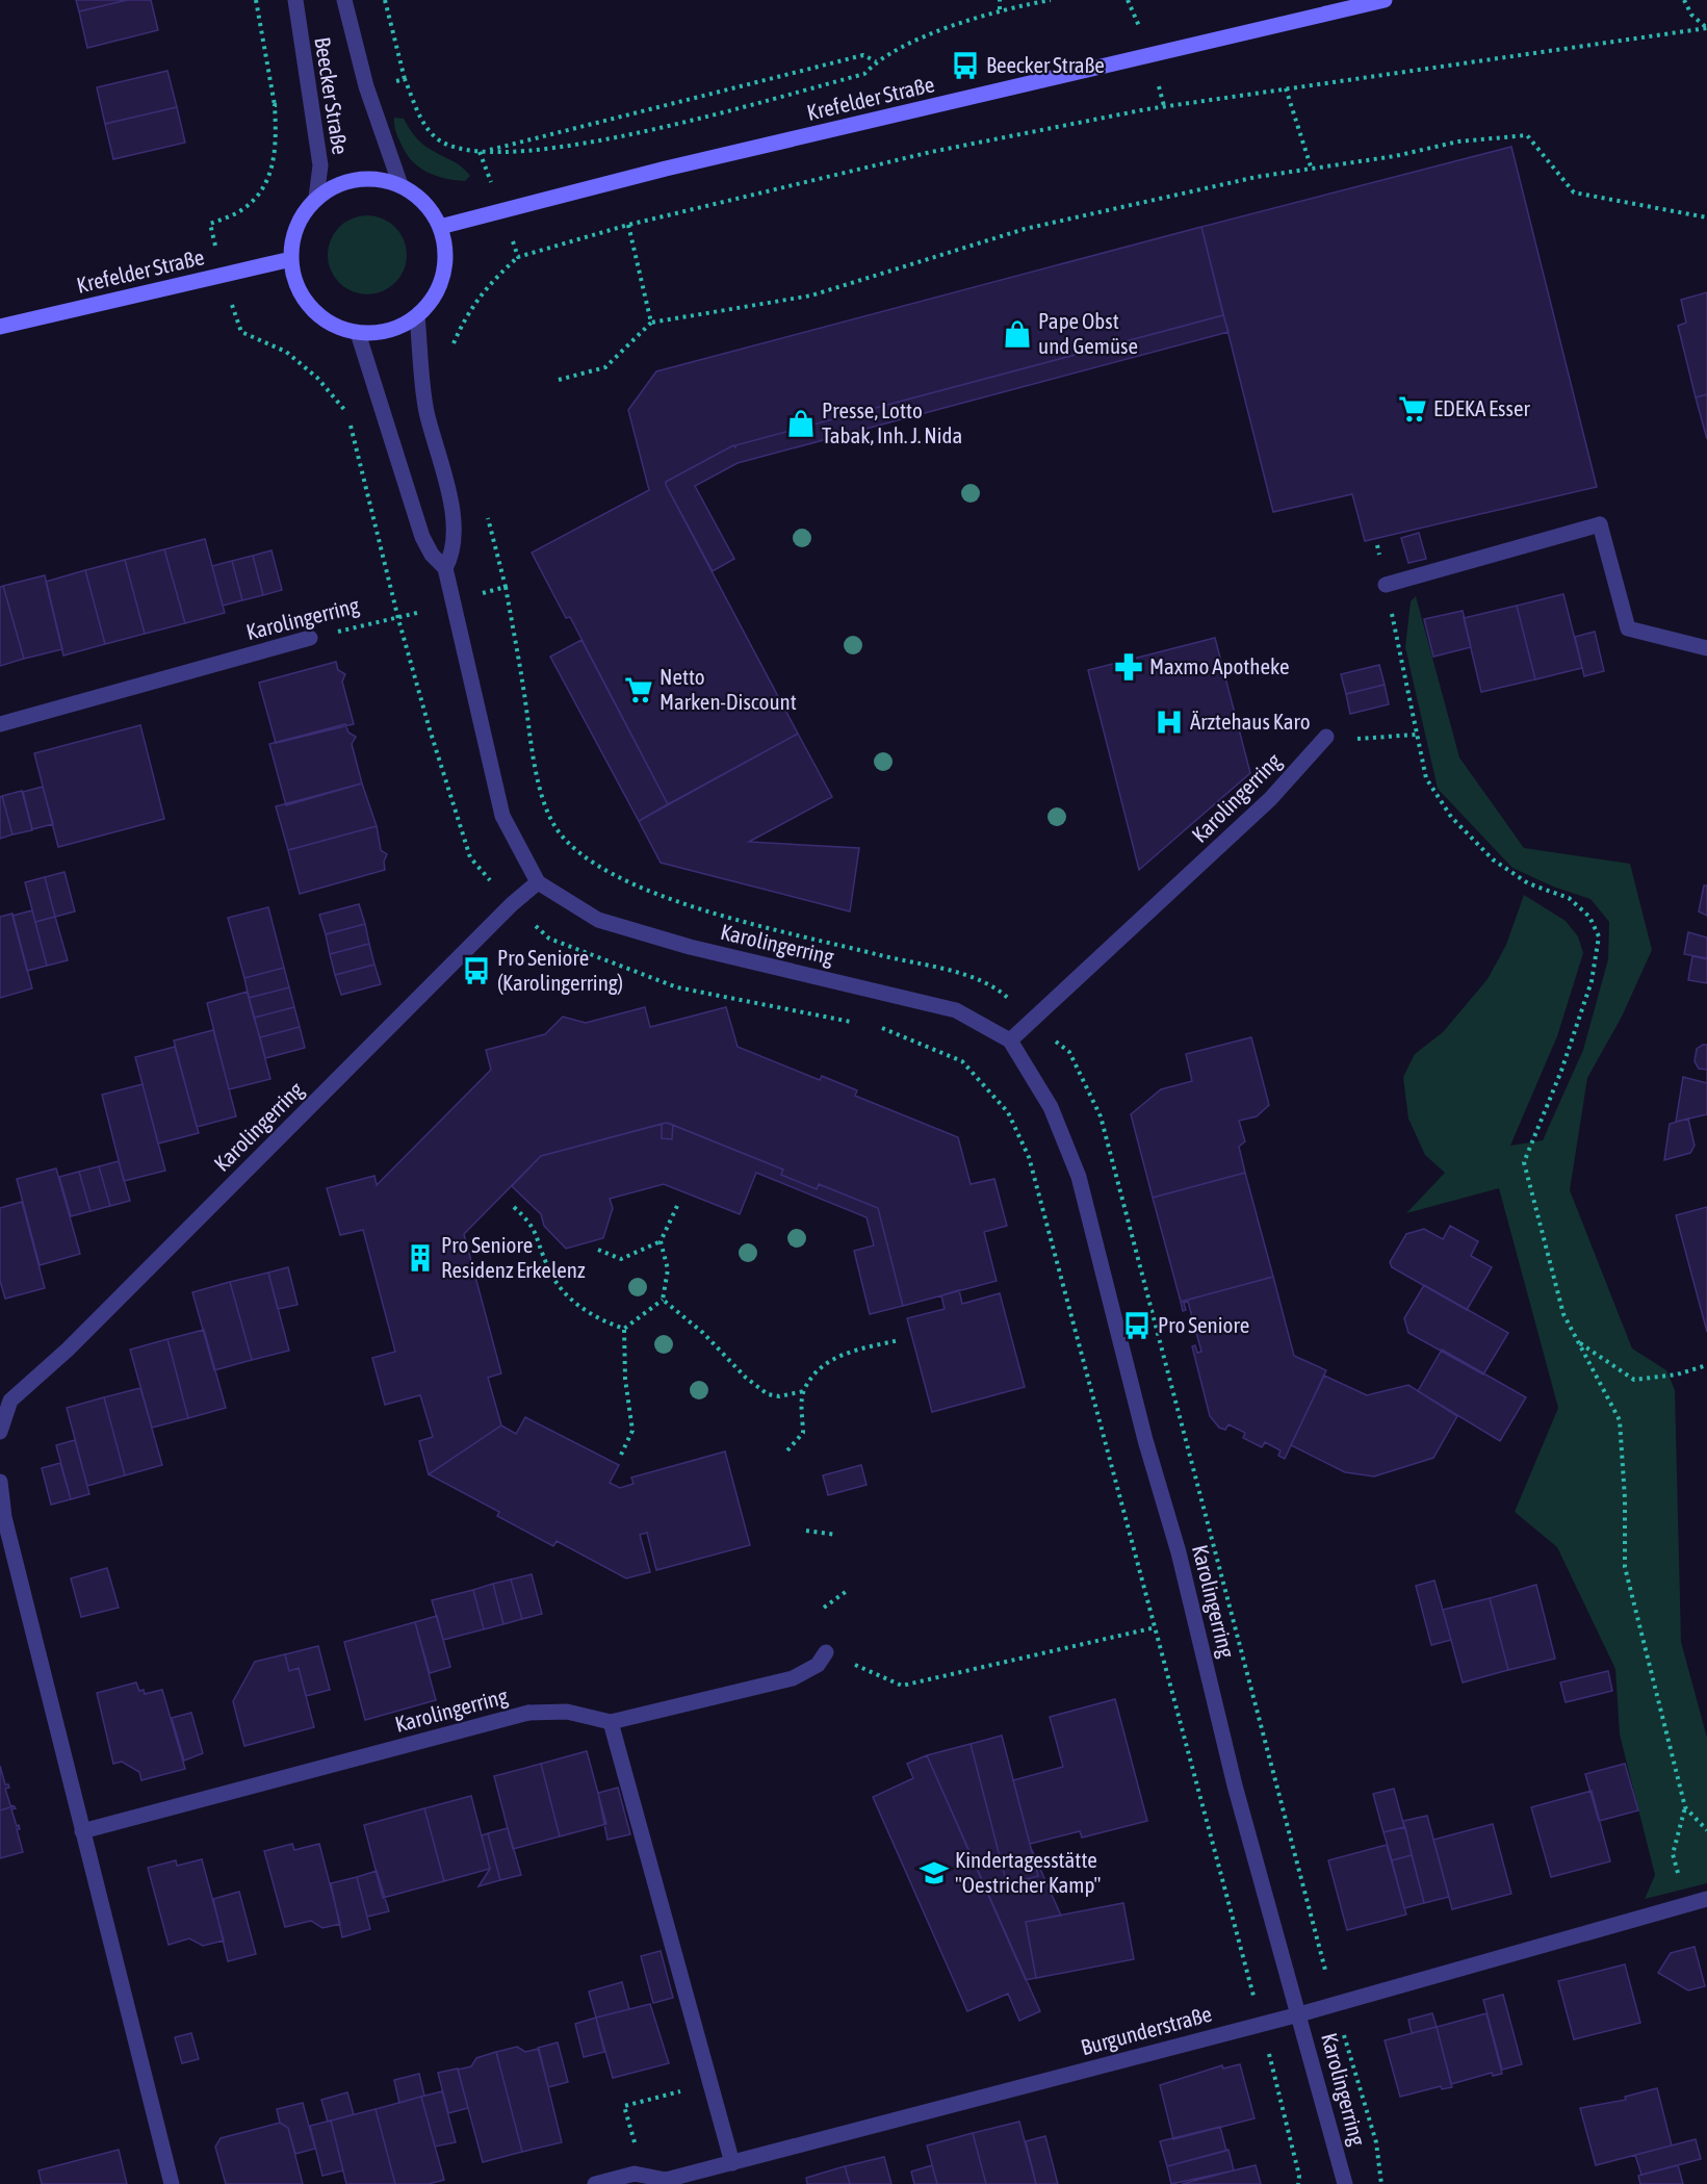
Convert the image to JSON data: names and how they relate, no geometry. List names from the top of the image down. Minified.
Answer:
{"streets":{"street":["Beecker Straße","Krefelder Straße","Karolingerring","Burgunderstraße"]},"crossings":[["Beecker Straße","Krefelder Straße"],["Karolingerring","Burgunderstraße"]],"places":{"bus stop":["Beecker Straße","Pro Seniore (Karolingerring)","Pro Seniore"],"shop":["Pape Obst und Gemüse","Presse, Lotto Tabak, Inh. J. Nida"],"supermarket":["EDEKA Esser","Netto Marken-Discount"],"pharmacy":["Maxmo Apotheke"],"hospital":["Ärztehaus Karo"],"building":["Pro Seniore Residenz Erkelenz"],"school or university":["Kindertagesstätte \"Oestricher Kamp\""]}}
